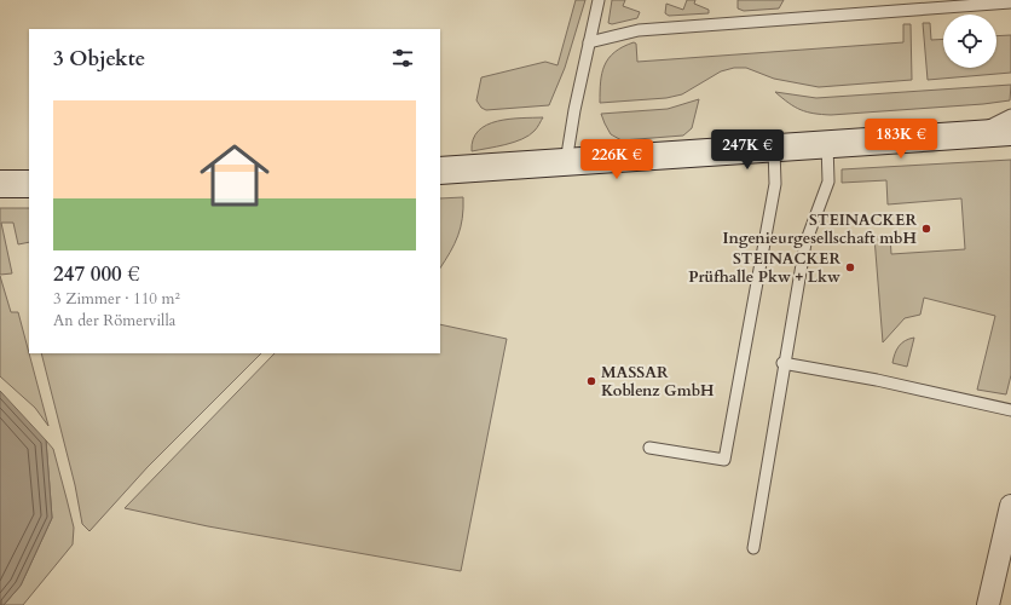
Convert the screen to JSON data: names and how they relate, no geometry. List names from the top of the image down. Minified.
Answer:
{"places":["STEINACKER Ingenieurgesellschaft mbH","STEINACKER Prüfhalle Pkw + Lkw","MASSAR Koblenz GmbH"],"page":{"heading":"3 Objekte","list":[{"name":"247 000 €","note":"3 Zimmer · 110 m² · An der Römervilla"}],"price":["183K €","247K €","226K €"]}}
